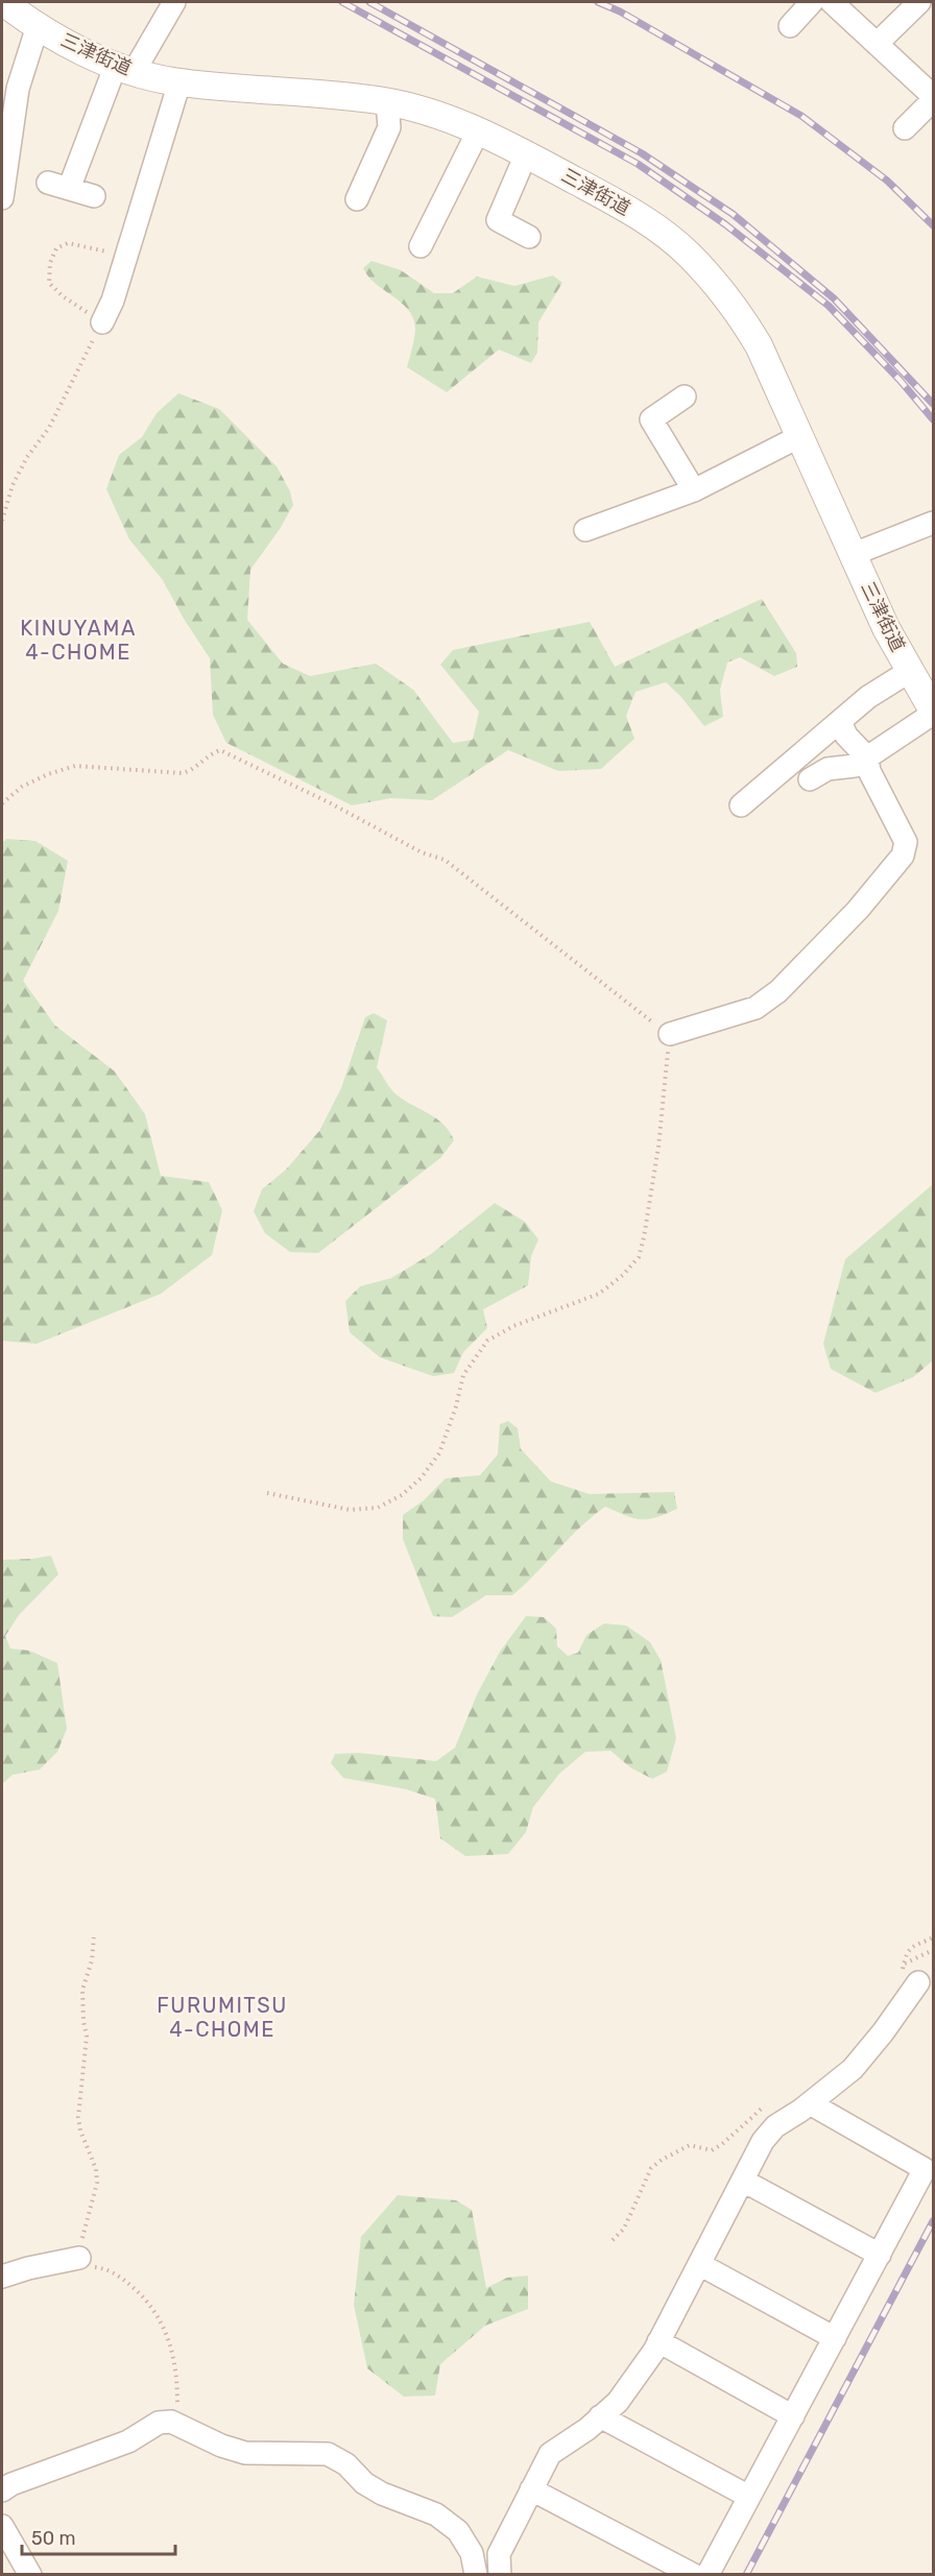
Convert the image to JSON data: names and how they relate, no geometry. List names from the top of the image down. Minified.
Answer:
{"streets":{"street":["三津街道"]},"districts":["KINUYAMA 4-CHOME","FURUMITSU 4-CHOME"],"scale_bar":"50 m"}
